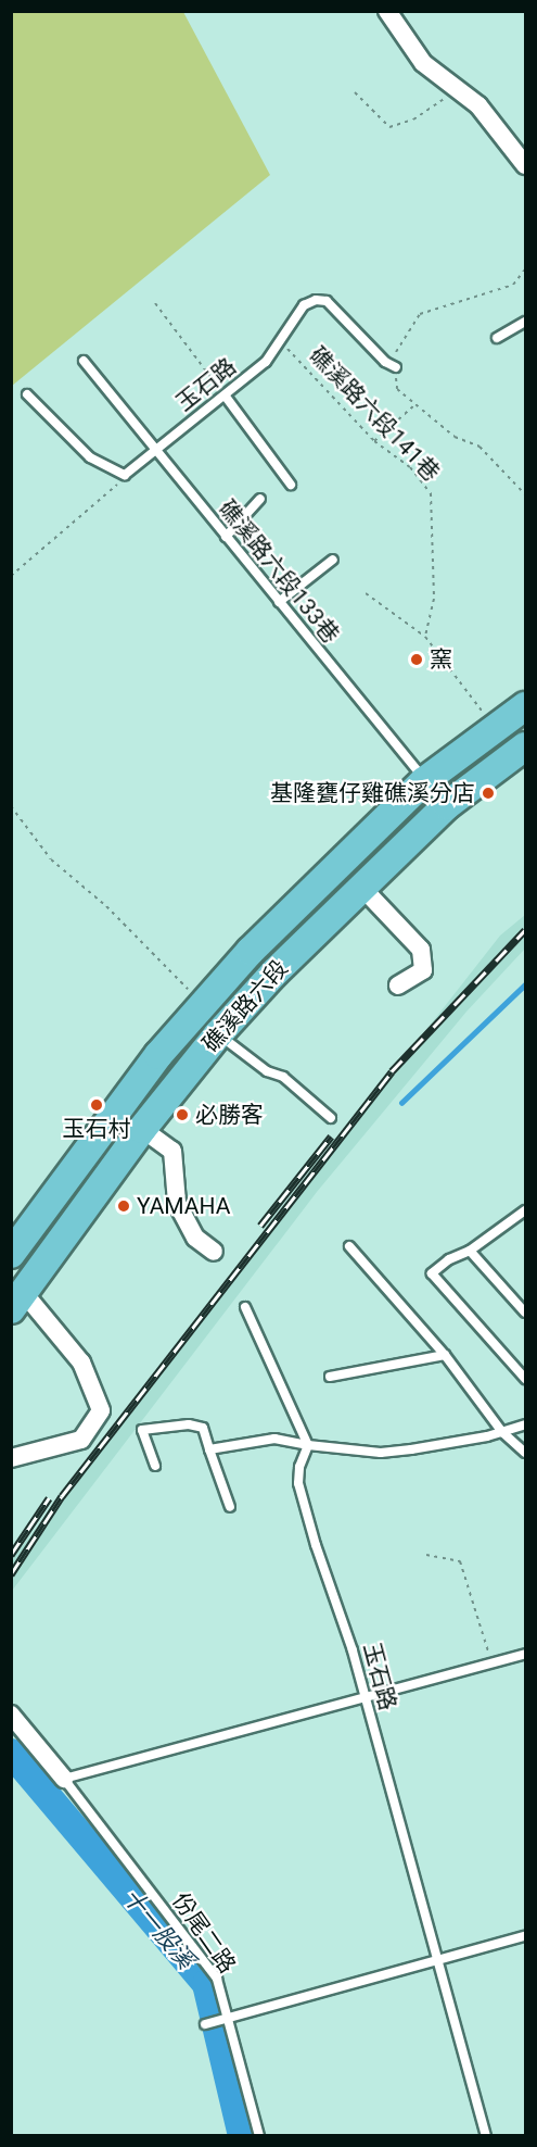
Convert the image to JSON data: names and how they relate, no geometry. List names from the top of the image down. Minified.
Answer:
{"streets":{"main road":["礁溪路六段"],"lane":["玉石路","礁溪路六段133巷","份尾二路"],"path":["礁溪路六段141巷"]},"crossings":[["玉石路","礁溪路六段141巷"],["玉石路","礁溪路六段133巷"],["礁溪路六段133巷","礁溪路六段"]],"water":["十一股溪"],"places":["窯","基隆甕仔雞礁溪分店","玉石村","必勝客","YAMAHA"]}
